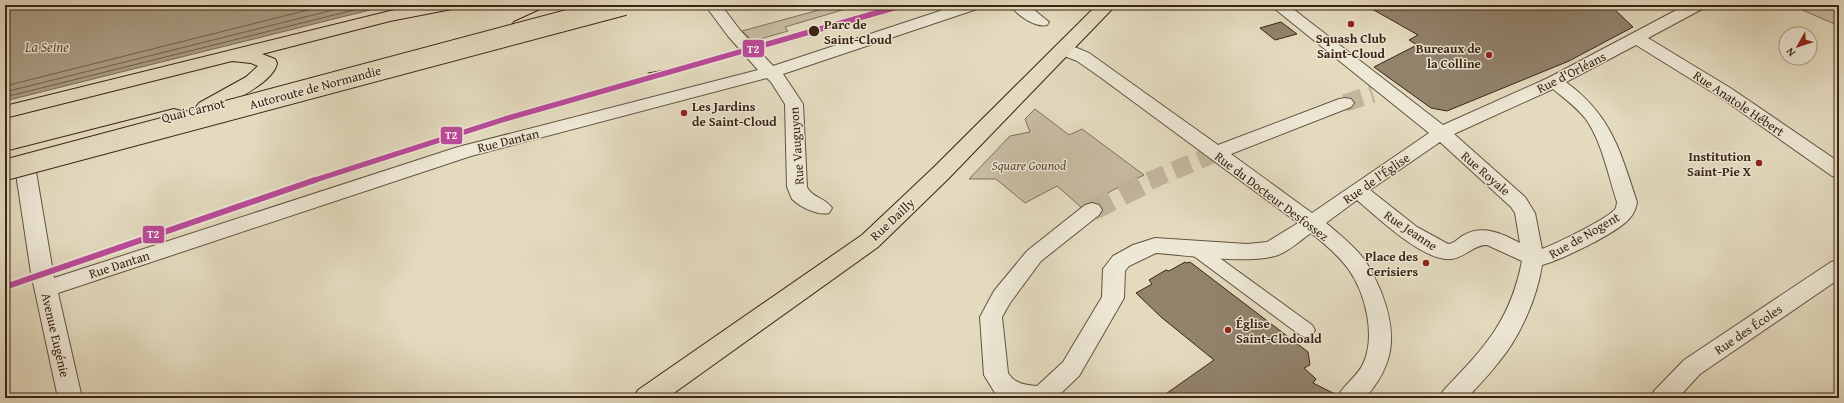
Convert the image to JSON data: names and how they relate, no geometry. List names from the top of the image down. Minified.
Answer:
{"streets":{"main road":["Autoroute de Normandie","Quai Carnot","Rue Dailly"],"street":["Rue d'Orléans","Rue Anatole Hébert","Rue Dantan","Rue Vauguyon","Rue Royale","Rue de l'Église","Rue du Docteur Desfossez","Rue Jeanne","Rue de Nogent","Rue des Écoles","Avenue Eugénie"]},"crossings":[["Rue d'Orléans","Rue Anatole Hébert"],["Rue d'Orléans","Rue Royale"],["Rue d'Orléans","Rue de l'Église"],["Rue d'Orléans","Rue de Nogent"],["Autoroute de Normandie","Quai Carnot"],["Autoroute de Normandie","Avenue Eugénie"],["Quai Carnot","Avenue Eugénie"],["Rue Dantan","Rue Vauguyon"],["Rue Dantan","Avenue Eugénie"],["Rue Royale","Rue de l'Église"],["Rue Royale","Rue Jeanne"],["Rue Royale","Rue de Nogent"],["Rue de l'Église","Rue du Docteur Desfossez"],["Rue de l'Église","Rue Jeanne"],["Rue du Docteur Desfossez","Rue Dailly"],["Rue Jeanne","Rue de Nogent"]],"water":["La Seine"],"parks":["Square Gounod"],"places":["Squash Club Saint-Cloud","Parc de Saint-Cloud","Bureaux de la Colline","Les Jardins de Saint-Cloud","Institution Saint-Pie X","Place des Cerisiers","Église Saint-Clodoald"],"lines":["transit line T2"],"north":"bottom left"}
